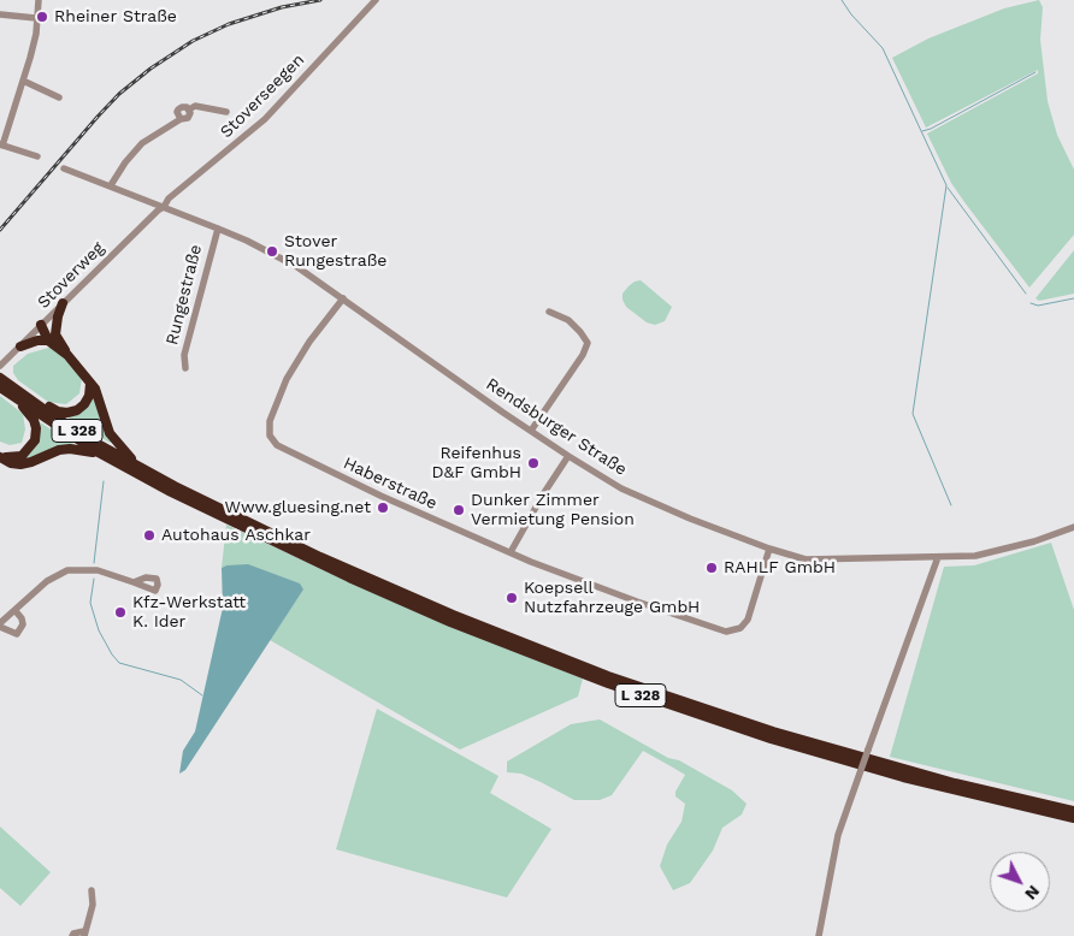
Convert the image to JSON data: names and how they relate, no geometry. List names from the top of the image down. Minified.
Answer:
{"streets":{"highway":["L 328"],"street":["Stoverseegen","Stoverweg","Rungestraße","Rendsburger Straße","Haberstraße"]},"crossings":[["Stoverseegen","Stoverweg"],["Stoverseegen","Rendsburger Straße"],["Stoverweg","Rendsburger Straße"],["Rungestraße","Rendsburger Straße"],["Rendsburger Straße","Haberstraße"]],"places":["Rheiner Straße","Stover Rungestraße","Reifenhus D&F GmbH","Www.gluesing.net","Dunker Zimmer Vermietung Pension","Autohaus Aschkar","RAHLF GmbH","Koepsell Nutzfahrzeuge GmbH","Kfz-Werkstatt K. Ider"],"north":"bottom right"}
